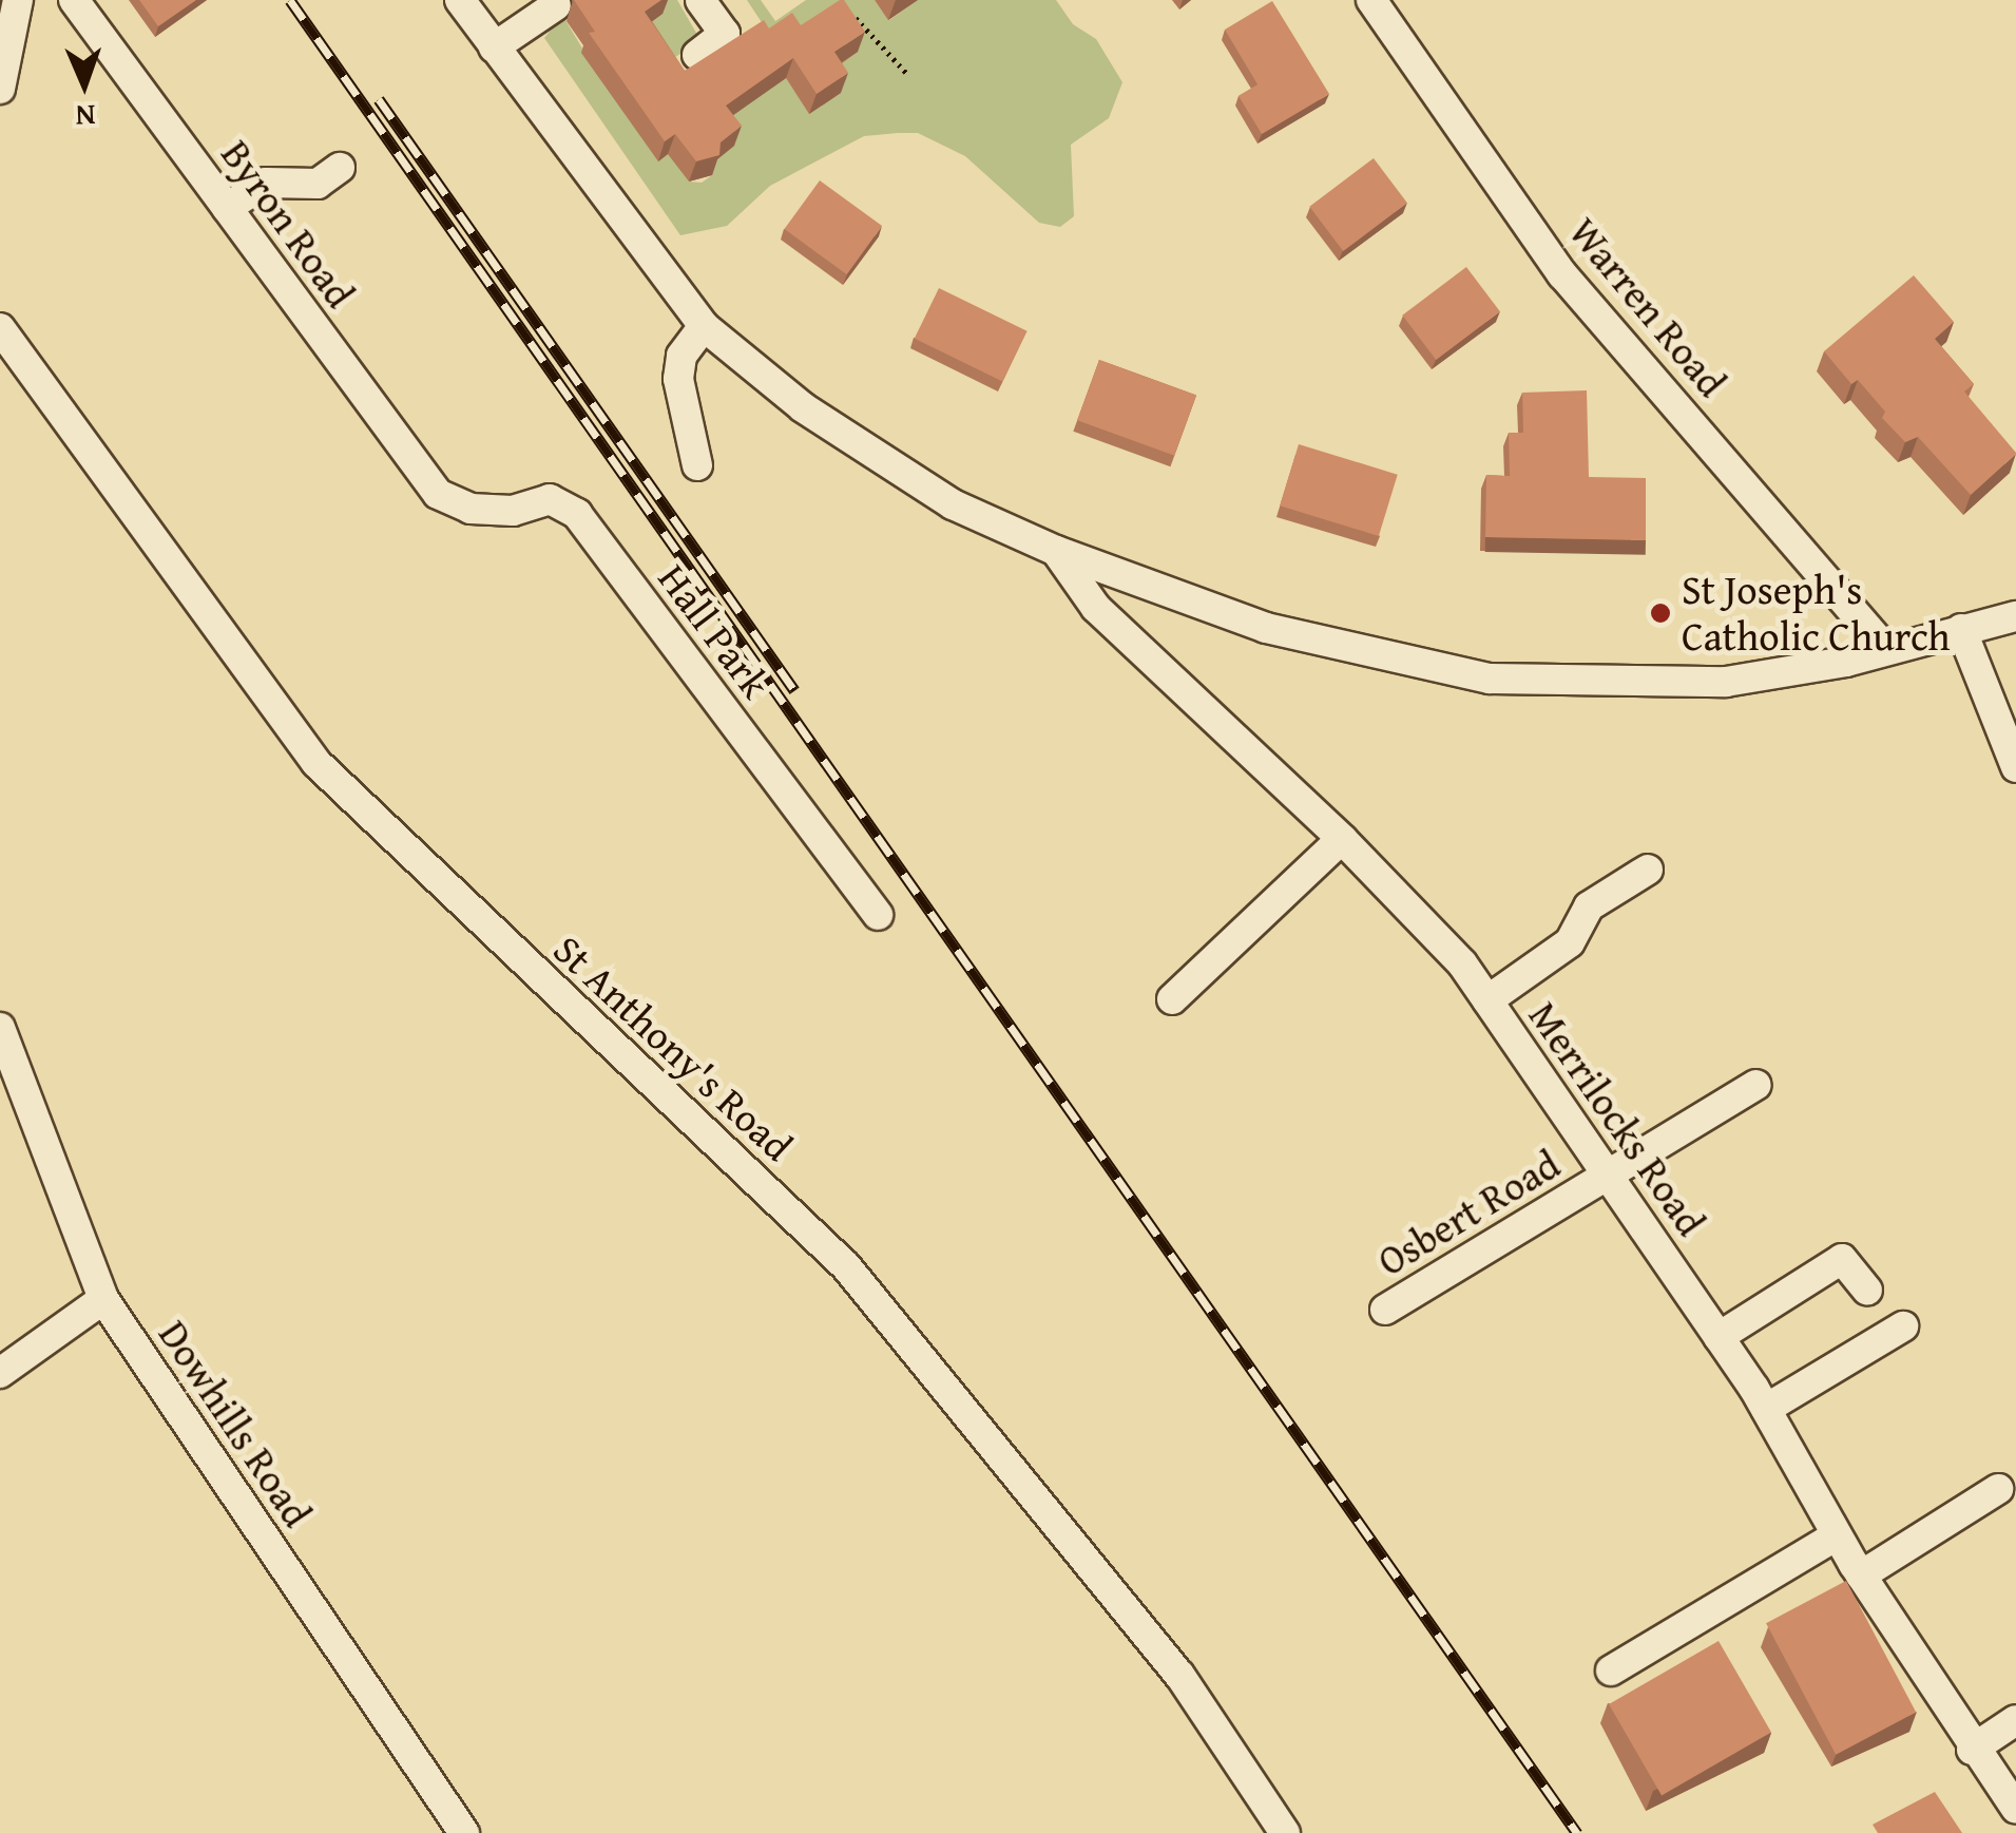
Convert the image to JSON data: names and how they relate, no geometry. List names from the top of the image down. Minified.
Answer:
{"streets":{"street":["Byron Road","Warren Road","Hall Park","St Anthony's Road","Merrilocks Road","Osbert Road","Dowhills Road"]},"crossings":[["Byron Road","Hall Park"],["Merrilocks Road","Osbert Road"]],"places":["St Joseph's Catholic Church"],"north":"bottom"}
